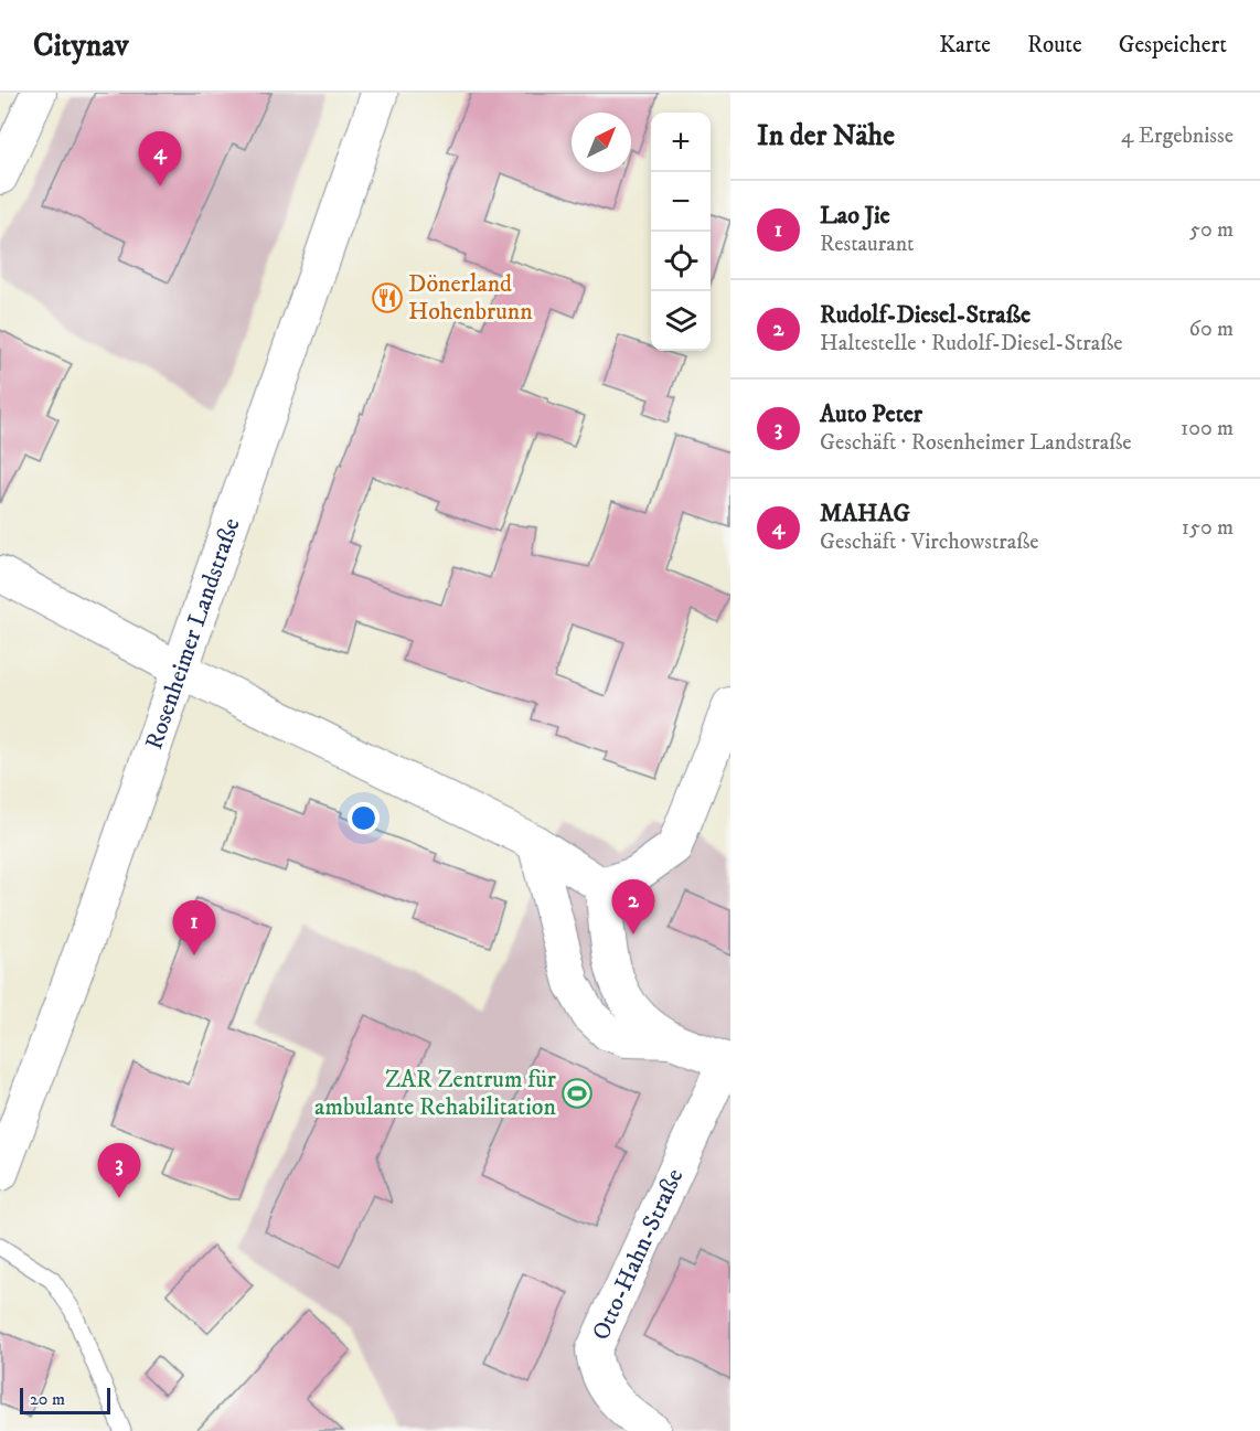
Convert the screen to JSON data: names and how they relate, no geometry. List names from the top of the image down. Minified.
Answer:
{"streets":{"main road":["Rosenheimer Landstraße"],"street":["Otto-Hahn-Straße"]},"places":{"restaurant":["Dönerland Hohenbrunn"],"sports":["ZAR Zentrum für ambulante Rehabilitation"]},"scale_bar":"20 m","north":"top right","page":{"header":"Citynav","nav":["Karte","Route","Gespeichert"],"heading":["In der Nähe","4 Ergebnisse"],"map_buttons":["+","−"],"pins":["4","2","1","3"],"list":[{"mark":"1","name":"Lao Jie","note":"Restaurant","value":"50 m"},{"mark":"2","name":"Rudolf-Diesel-Straße","note":"Haltestelle · Rudolf-Diesel-Straße","value":"60 m"},{"mark":"3","name":"Auto Peter","note":"Geschäft · Rosenheimer Landstraße","value":"100 m"},{"mark":"4","name":"MAHAG","note":"Geschäft · Virchowstraße","value":"150 m"}],"scale":"20 m"}}
